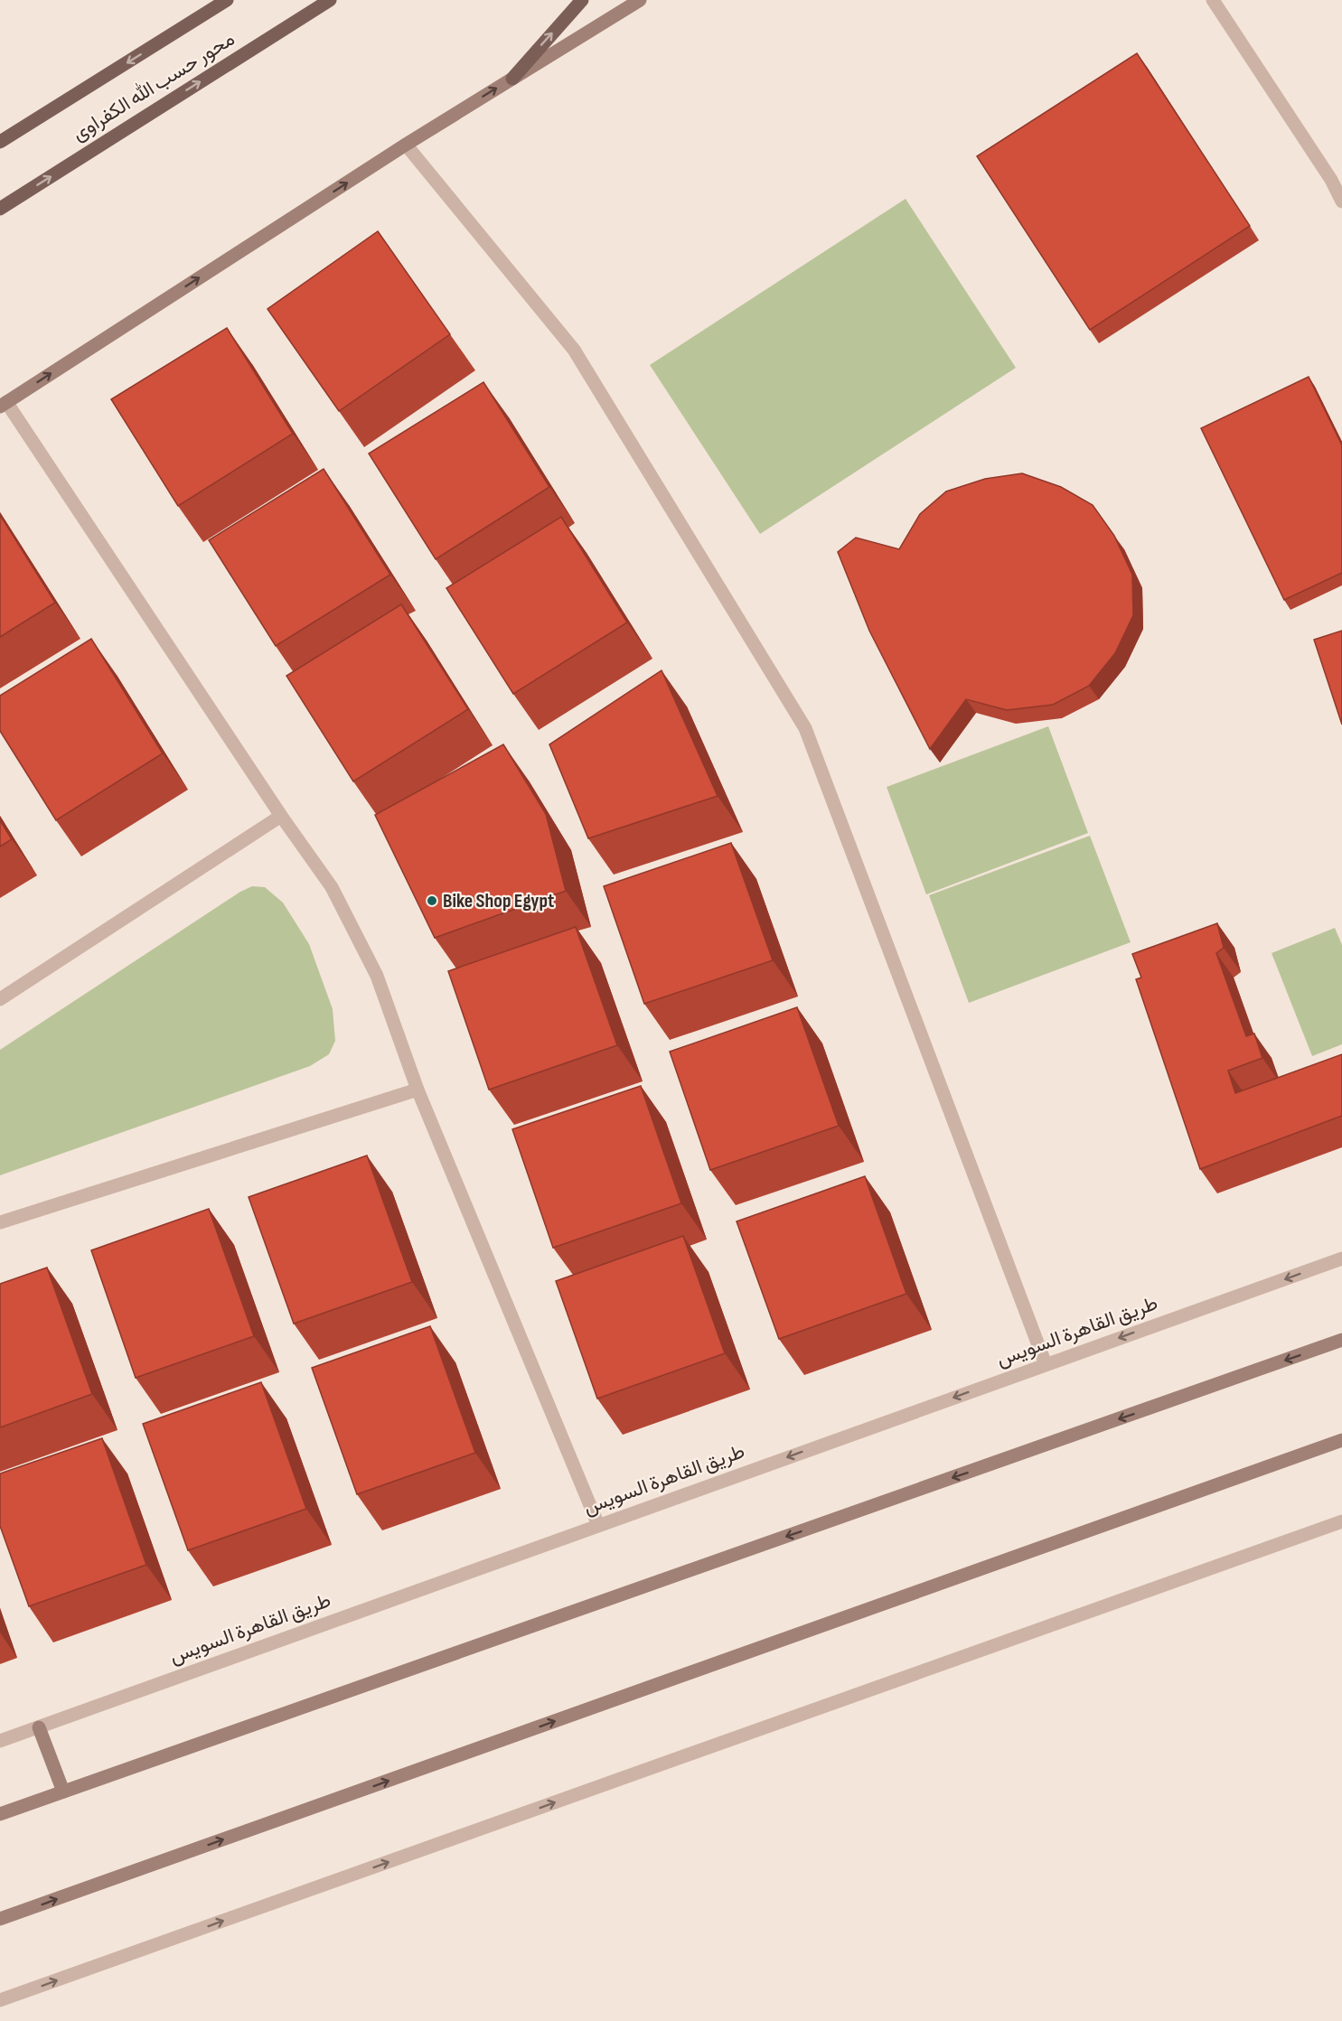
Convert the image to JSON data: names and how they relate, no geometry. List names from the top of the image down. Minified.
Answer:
{"streets":{"main road":["محور حسب الله الكفراوى"],"street":["طريق القاهرة السويس"]},"one_way":["طريق القاهرة السويس"],"places":["Bike Shop Egypt"]}
